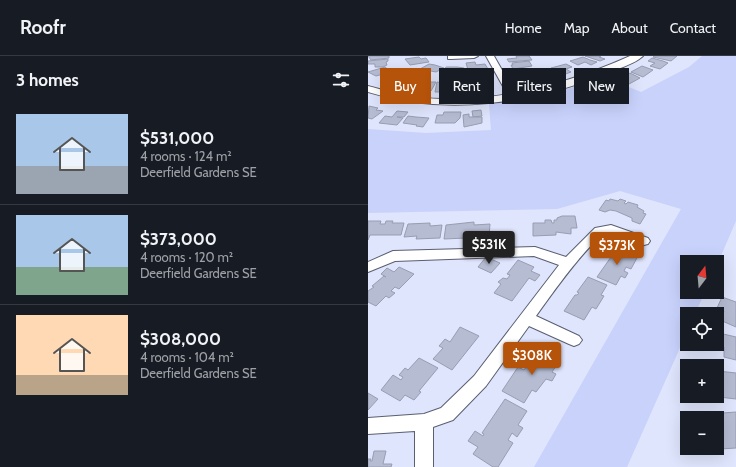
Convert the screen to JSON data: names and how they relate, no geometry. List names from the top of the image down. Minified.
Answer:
{"north":"top","page":{"header":"Roofr","nav":["Home","Map","About","Contact"],"heading":"3 homes","chip":["Buy","Rent","Filters","New"],"list":[{"name":"$531,000","note":"4 rooms · 124 m² · Deerfield Gardens SE"},{"name":"$373,000","note":"4 rooms · 120 m² · Deerfield Gardens SE"},{"name":"$308,000","note":"4 rooms · 104 m² · Deerfield Gardens SE"}],"price":["$531K","$373K","$308K"],"map_buttons":["+","−"]}}
